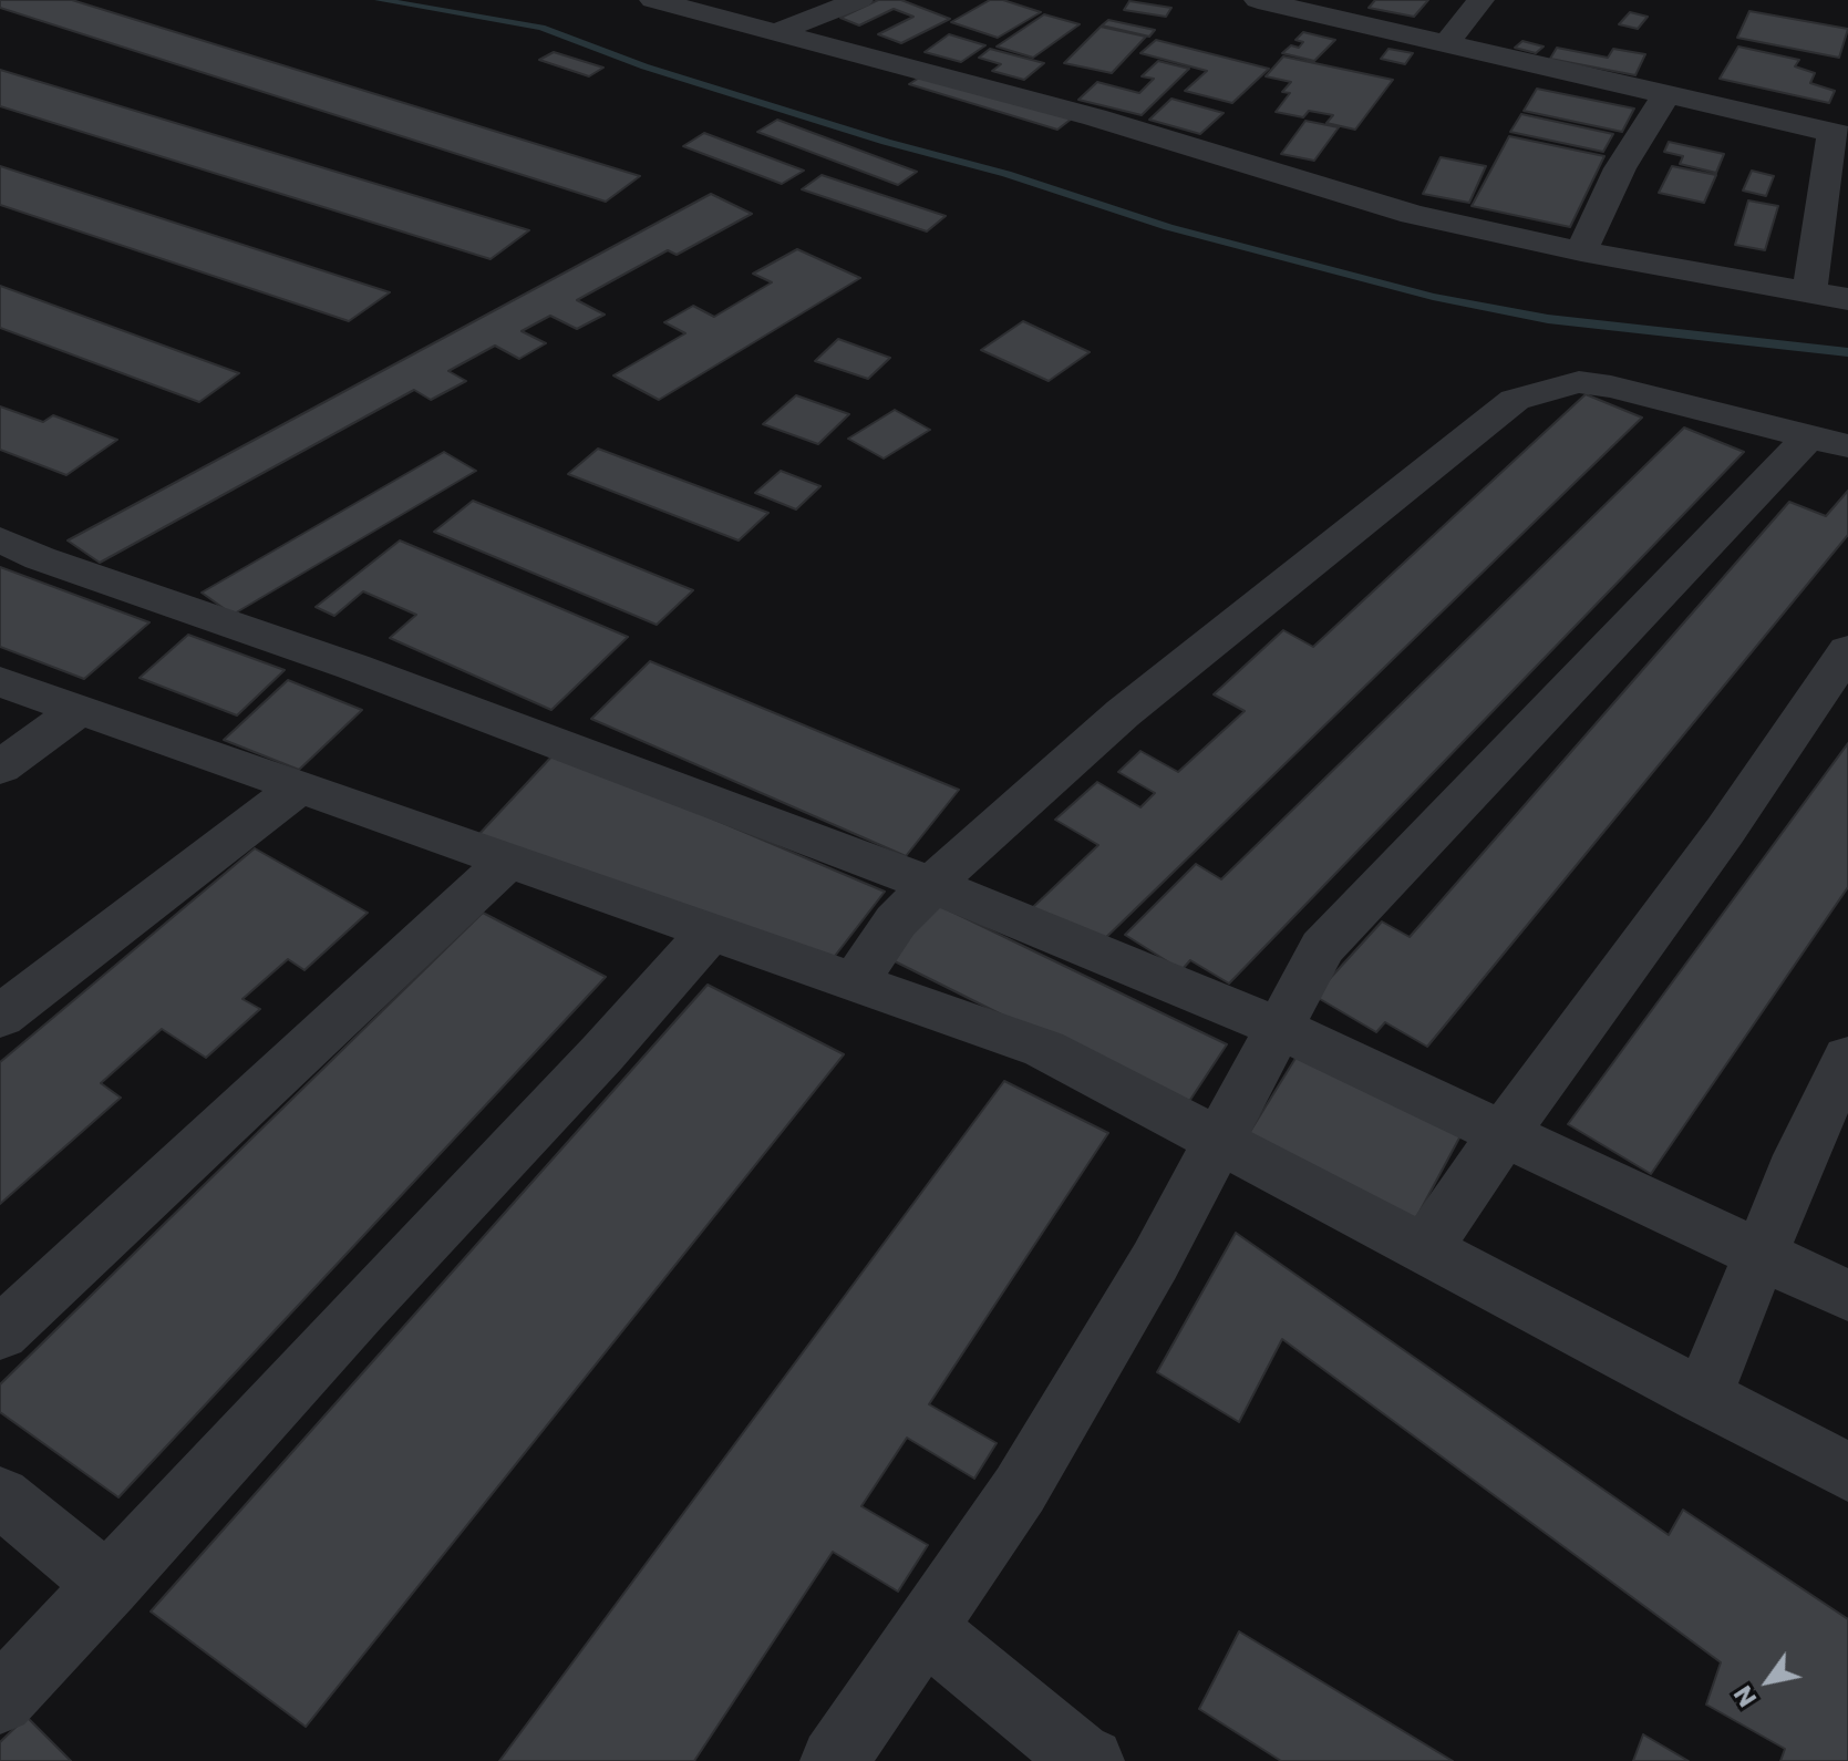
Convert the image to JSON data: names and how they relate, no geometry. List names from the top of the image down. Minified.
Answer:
{"north":"bottom left"}
